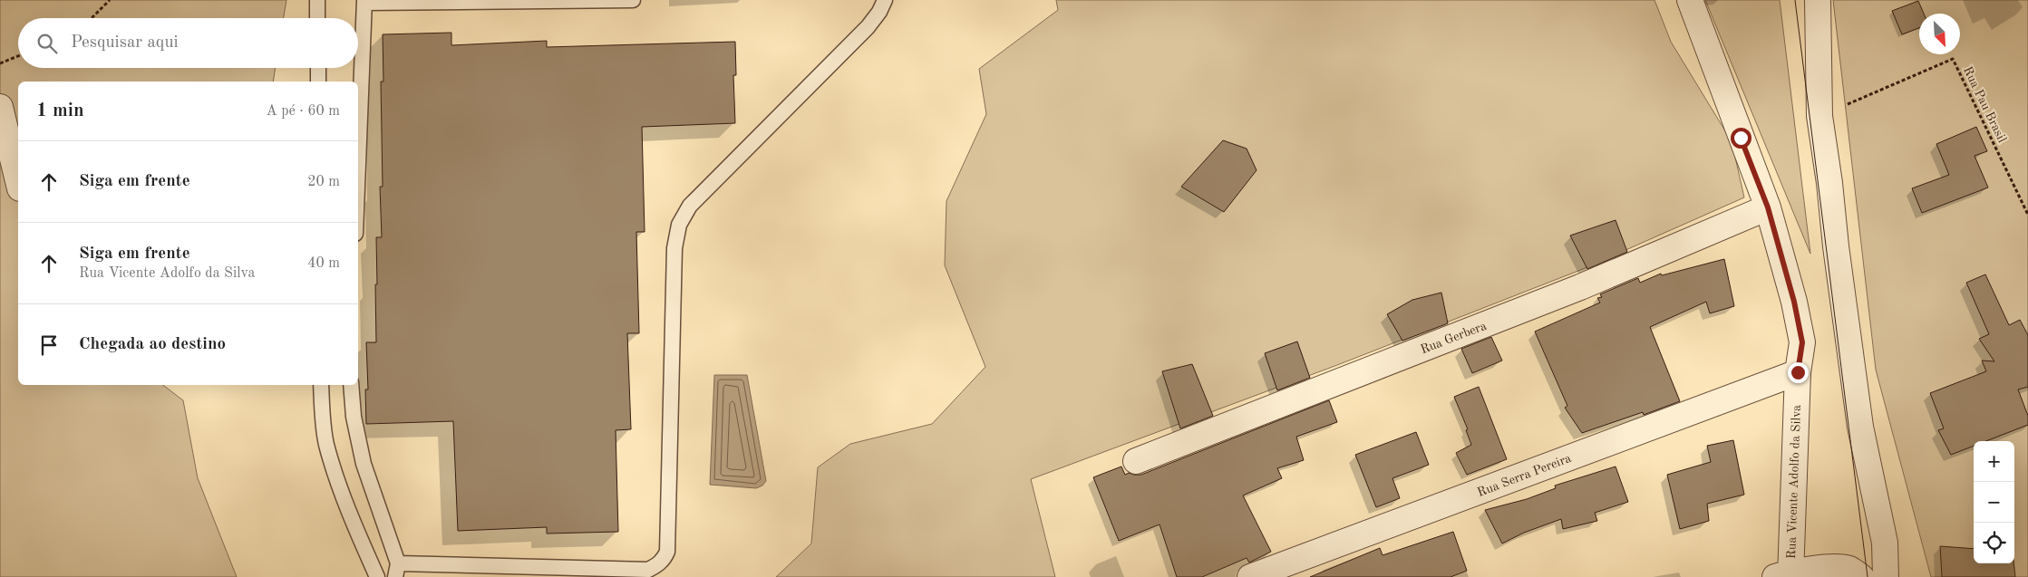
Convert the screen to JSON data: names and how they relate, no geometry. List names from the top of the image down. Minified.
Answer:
{"streets":{"street":["Rua Gerbera","Rua Serra Pereira","Rua Vicente Adolfo da Silva"],"path":["Rua Pau Brasil"]},"crossings":[["Rua Gerbera","Rua Vicente Adolfo da Silva"],["Rua Serra Pereira","Rua Vicente Adolfo da Silva"]],"north":"bottom right","page":{"search":"Pesquisar aqui","heading":["1 min","A pé · 60 m"],"list":[["Siga em frente","20 m"],["Siga em frente","Rua Vicente Adolfo da Silva","40 m"],"Chegada ao destino"],"map_buttons":["+","−"]}}
